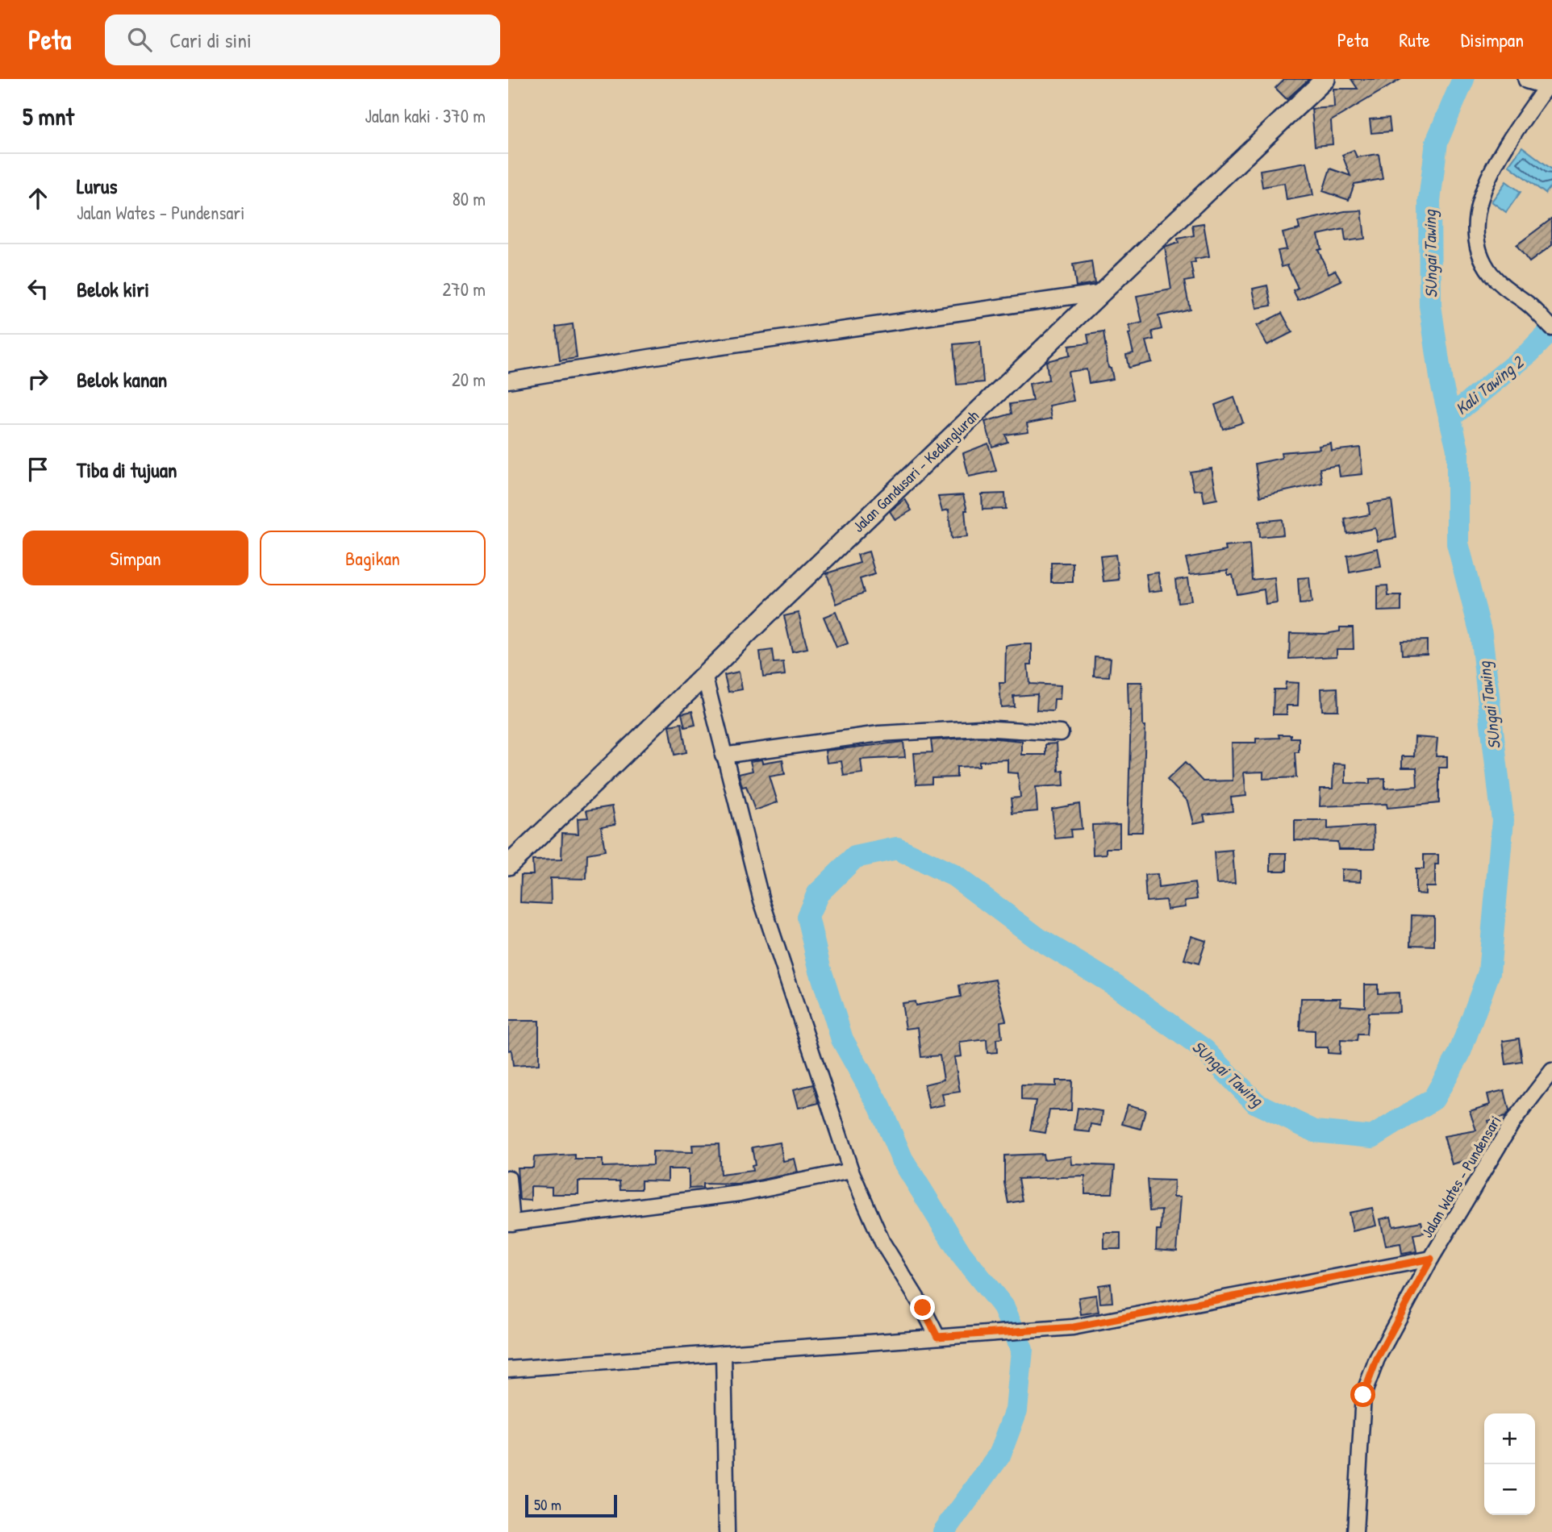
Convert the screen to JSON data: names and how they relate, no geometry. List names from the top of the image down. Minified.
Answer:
{"streets":{"street":["Jalan Gandusari - Kedunglurah","Jalan Wates - Pundensari"]},"water":["SUngai Tawing","Kali Tawing 2"],"scale_bar":"50 m","page":{"header":"Peta","search":"Cari di sini","nav":["Peta","Rute","Disimpan"],"heading":["5 mnt","Jalan kaki · 370 m"],"list":[["Lurus","Jalan Wates - Pundensari","80 m"],["Belok kiri","270 m"],["Belok kanan","20 m"],"Tiba di tujuan"],"buttons":["Simpan","Bagikan"],"map_buttons":["+","−"],"scale":"50 m"}}
